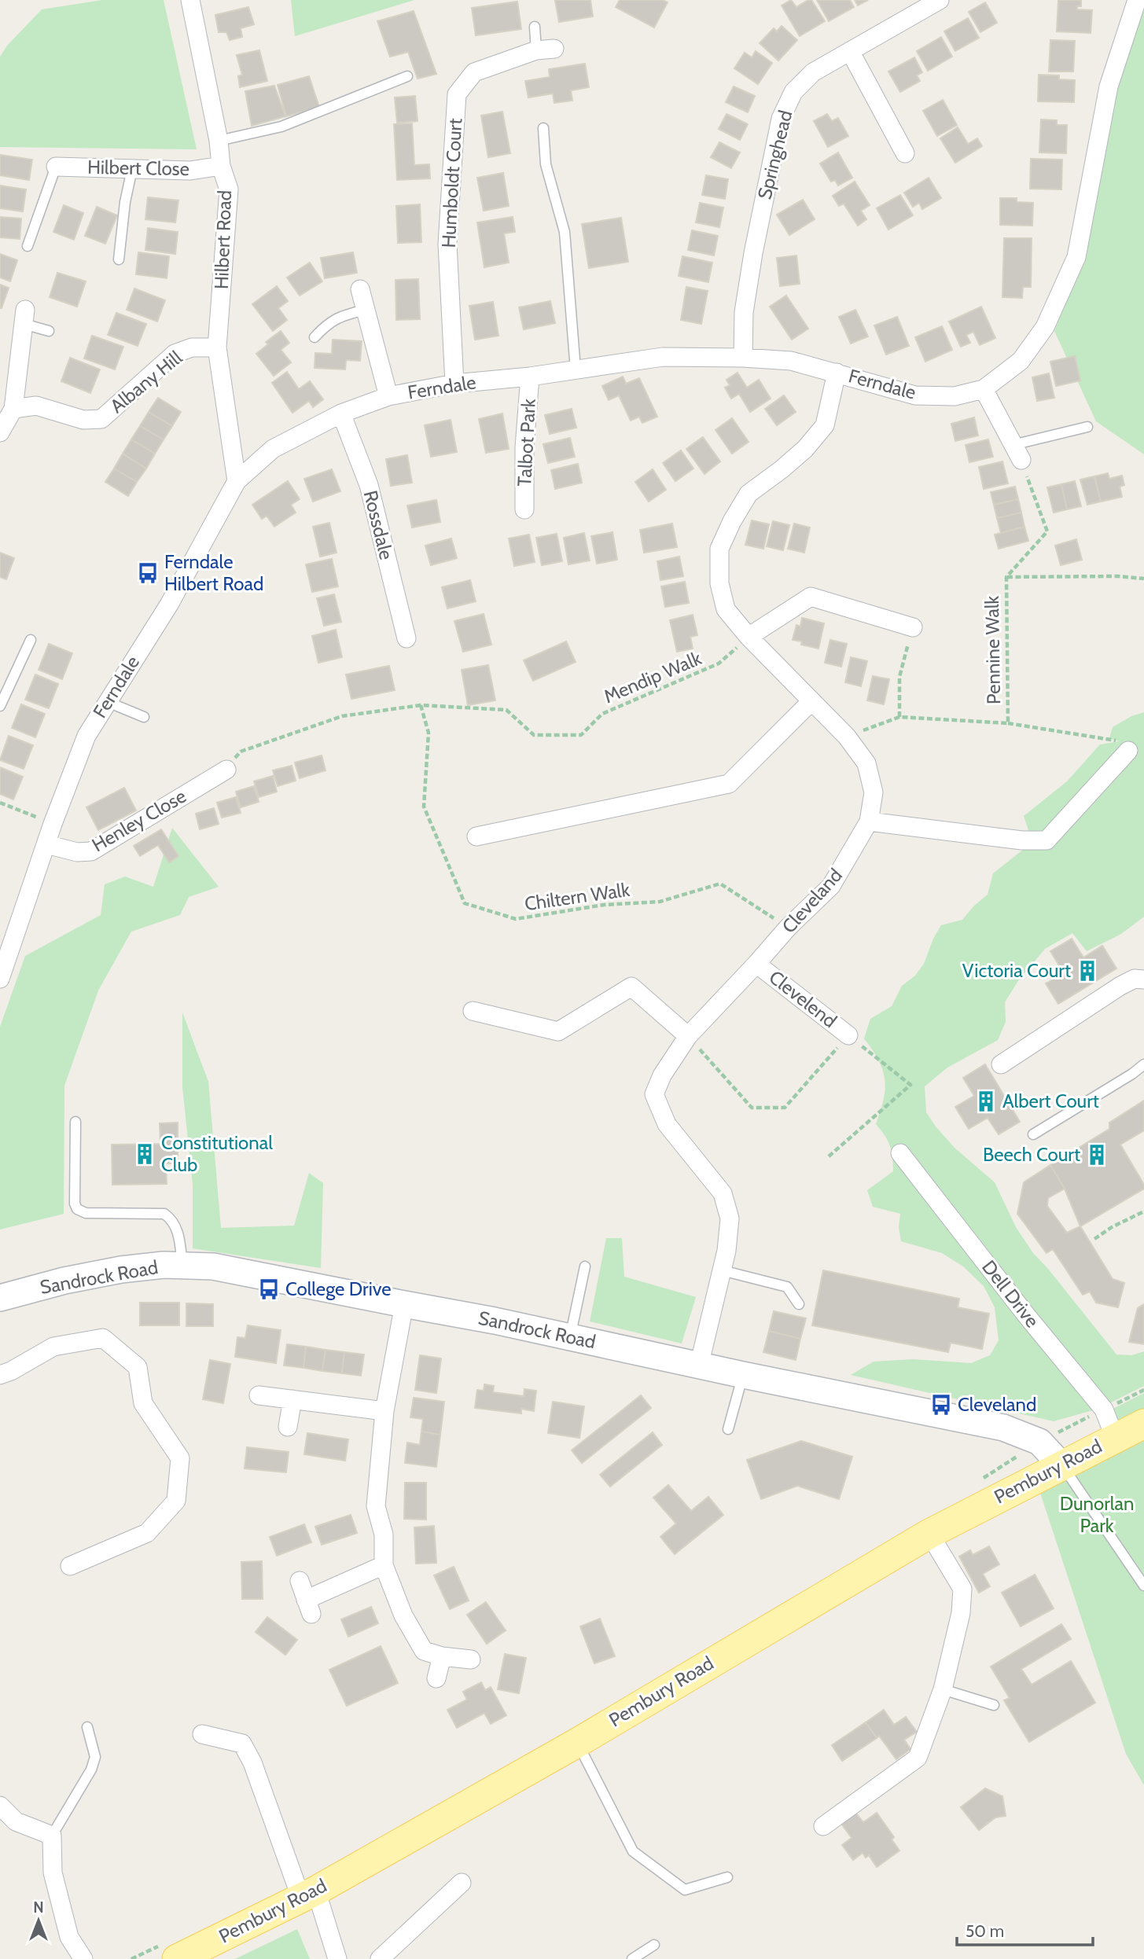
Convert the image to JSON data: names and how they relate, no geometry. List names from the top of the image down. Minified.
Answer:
{"streets":{"main road":["Pembury Road"],"street":["Springhead","Hilbert Close","Humboldt Court","Hilbert Road","Albany Hill","Ferndale","Talbot Park","Rossdale","Henley Close","Cleveland","Clevelend","Sandrock Road","Dell Drive"],"path":["Pennine Walk","Mendip Walk","Chiltern Walk"]},"crossings":[["Springhead","Ferndale"],["Hilbert Close","Hilbert Road"],["Humboldt Court","Ferndale"],["Hilbert Road","Albany Hill"],["Hilbert Road","Ferndale"],["Ferndale","Talbot Park"],["Ferndale","Rossdale"],["Ferndale","Henley Close"],["Ferndale","Cleveland"],["Pennine Walk","Cleveland"],["Mendip Walk","Henley Close"],["Mendip Walk","Chiltern Walk"],["Mendip Walk","Cleveland"],["Chiltern Walk","Cleveland"],["Cleveland","Clevelend"],["Cleveland","Sandrock Road"],["Sandrock Road","Pembury Road"],["Dell Drive","Pembury Road"]],"parks":["Dunorlan Park"],"places":{"bus stop":["Ferndale Hilbert Road","College Drive","Cleveland"],"building":["Victoria Court","Albert Court","Constitutional Club","Beech Court"]},"scale_bar":"50 m","north":"top"}
